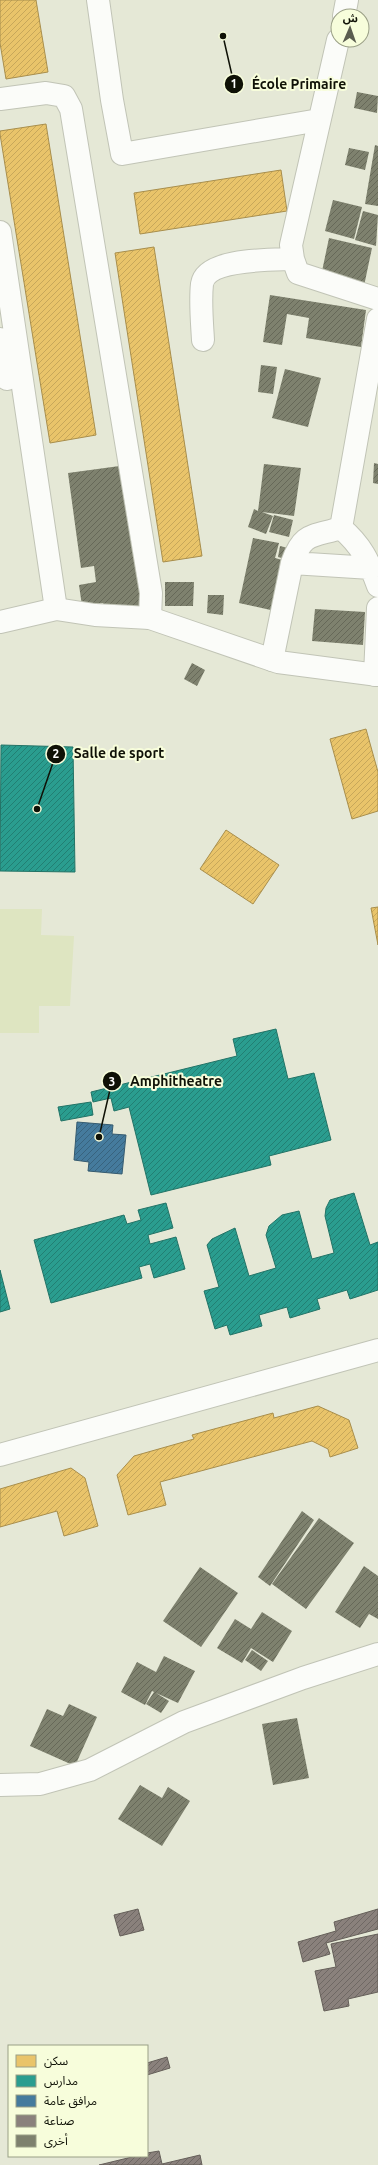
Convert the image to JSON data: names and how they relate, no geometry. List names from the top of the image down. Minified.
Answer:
{"places":["École Primaire","Salle de sport","Amphitheatre"],"legend":["سكن","مدارس","مرافق عامة","صناعة","أخرى"],"north":"top"}
